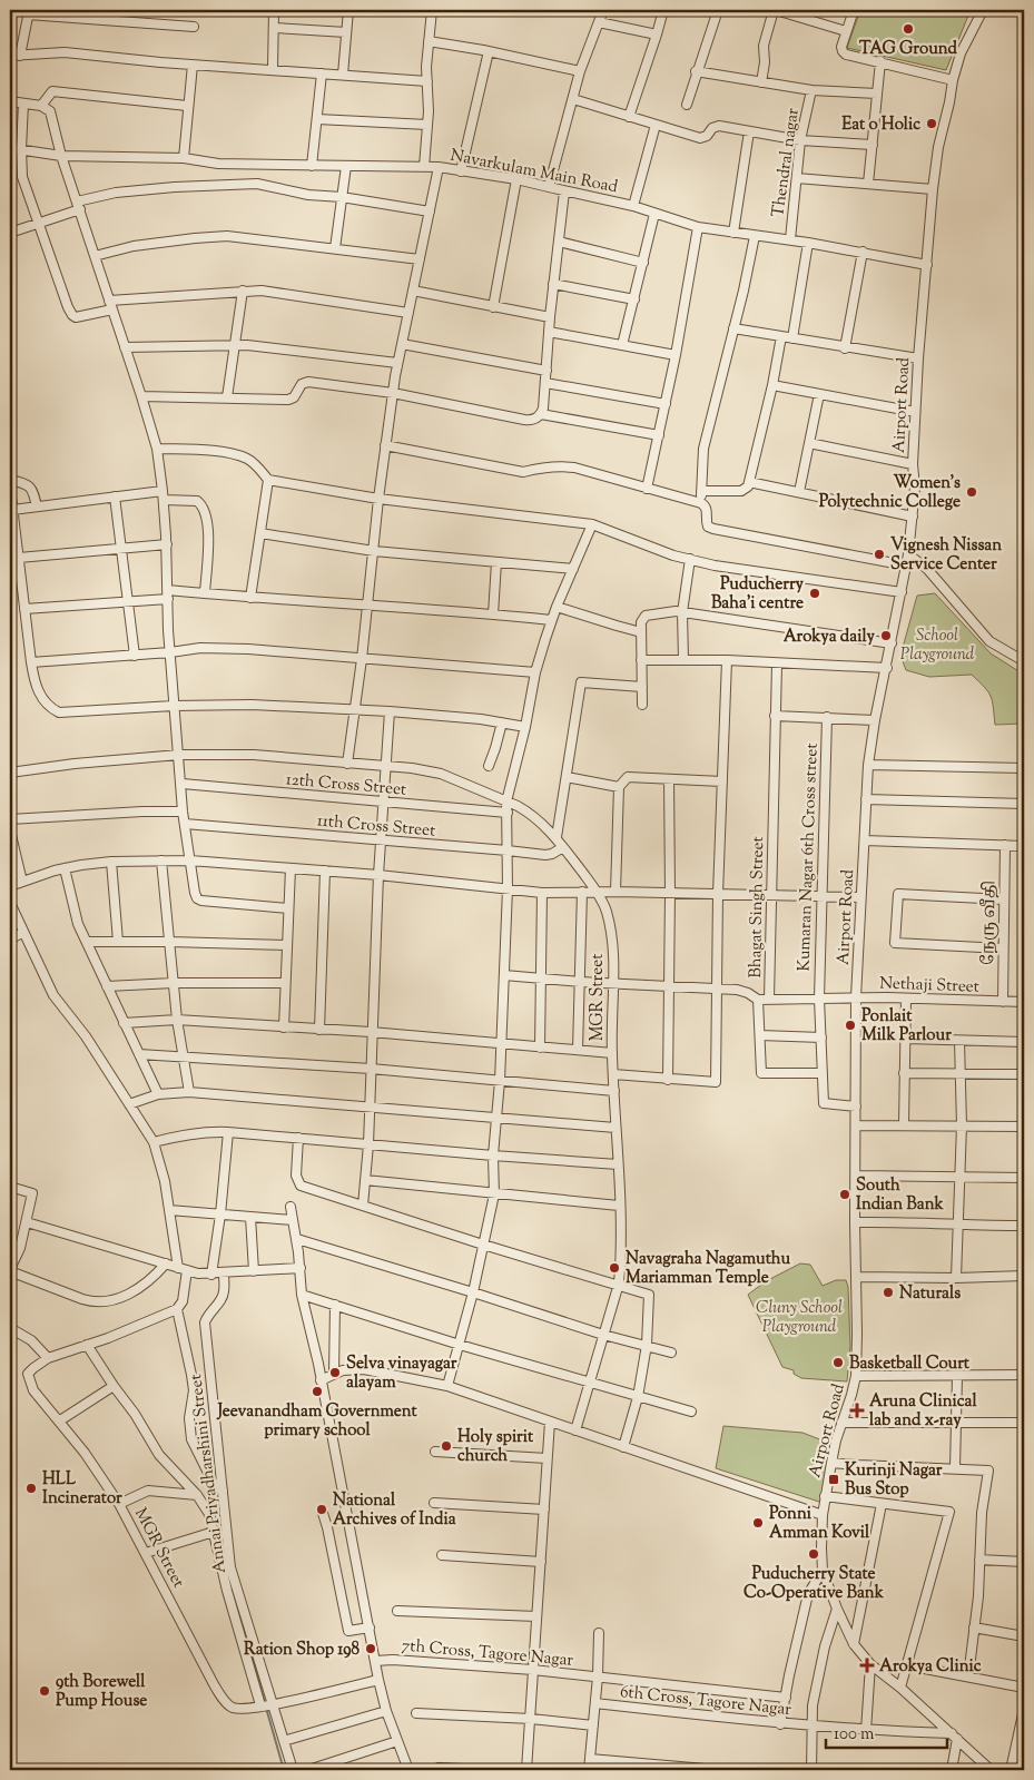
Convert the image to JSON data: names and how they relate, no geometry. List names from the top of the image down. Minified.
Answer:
{"streets":{"street":["Thendral nagar","Navarkulam Main Road","Airport Road","12th Cross Street","11th Cross Street","Kumaran Nagar 6th Cross street","Bhagat Singh Street","நேரு வீதி","Nethaji Street","MGR Street","Annai Priyadharshini Street","7th Cross, Tagore Nagar","6th Cross, Tagore Nagar"]},"crossings":[["Thendral nagar","Navarkulam Main Road"],["Navarkulam Main Road","Airport Road"],["Airport Road","Nethaji Street"],["Airport Road","6th Cross, Tagore Nagar"],["11th Cross Street","MGR Street"],["Kumaran Nagar 6th Cross street","Bhagat Singh Street"],["Kumaran Nagar 6th Cross street","Nethaji Street"],["Bhagat Singh Street","Nethaji Street"],["நேரு வீதி","Nethaji Street"],["MGR Street","Annai Priyadharshini Street"]],"parks":["School Playground","Cluny School Playground"],"places":{"other":["TAG Ground","Eat o Holic","Women's Polytechnic College","Vignesh Nissan Service Center","Puducherry Baha'i centre","Arokya daily","Ponlait Milk Parlour","South Indian Bank","Navagraha Nagamuthu Mariamman Temple","Naturals","Basketball Court","Selva vinayagar alayam","Jeevanandham Government primary school","Holy spirit church","HLL Incinerator","National Archives of India","Ponni Amman Kovil","Puducherry State Co-Operative Bank","Ration Shop 198","9th Borewell Pump House"],"health":["Aruna Clinical lab and x-ray","Arokya Clinic"],"transit":["Kurinji Nagar Bus Stop"]},"scale_bar":"100 m"}
